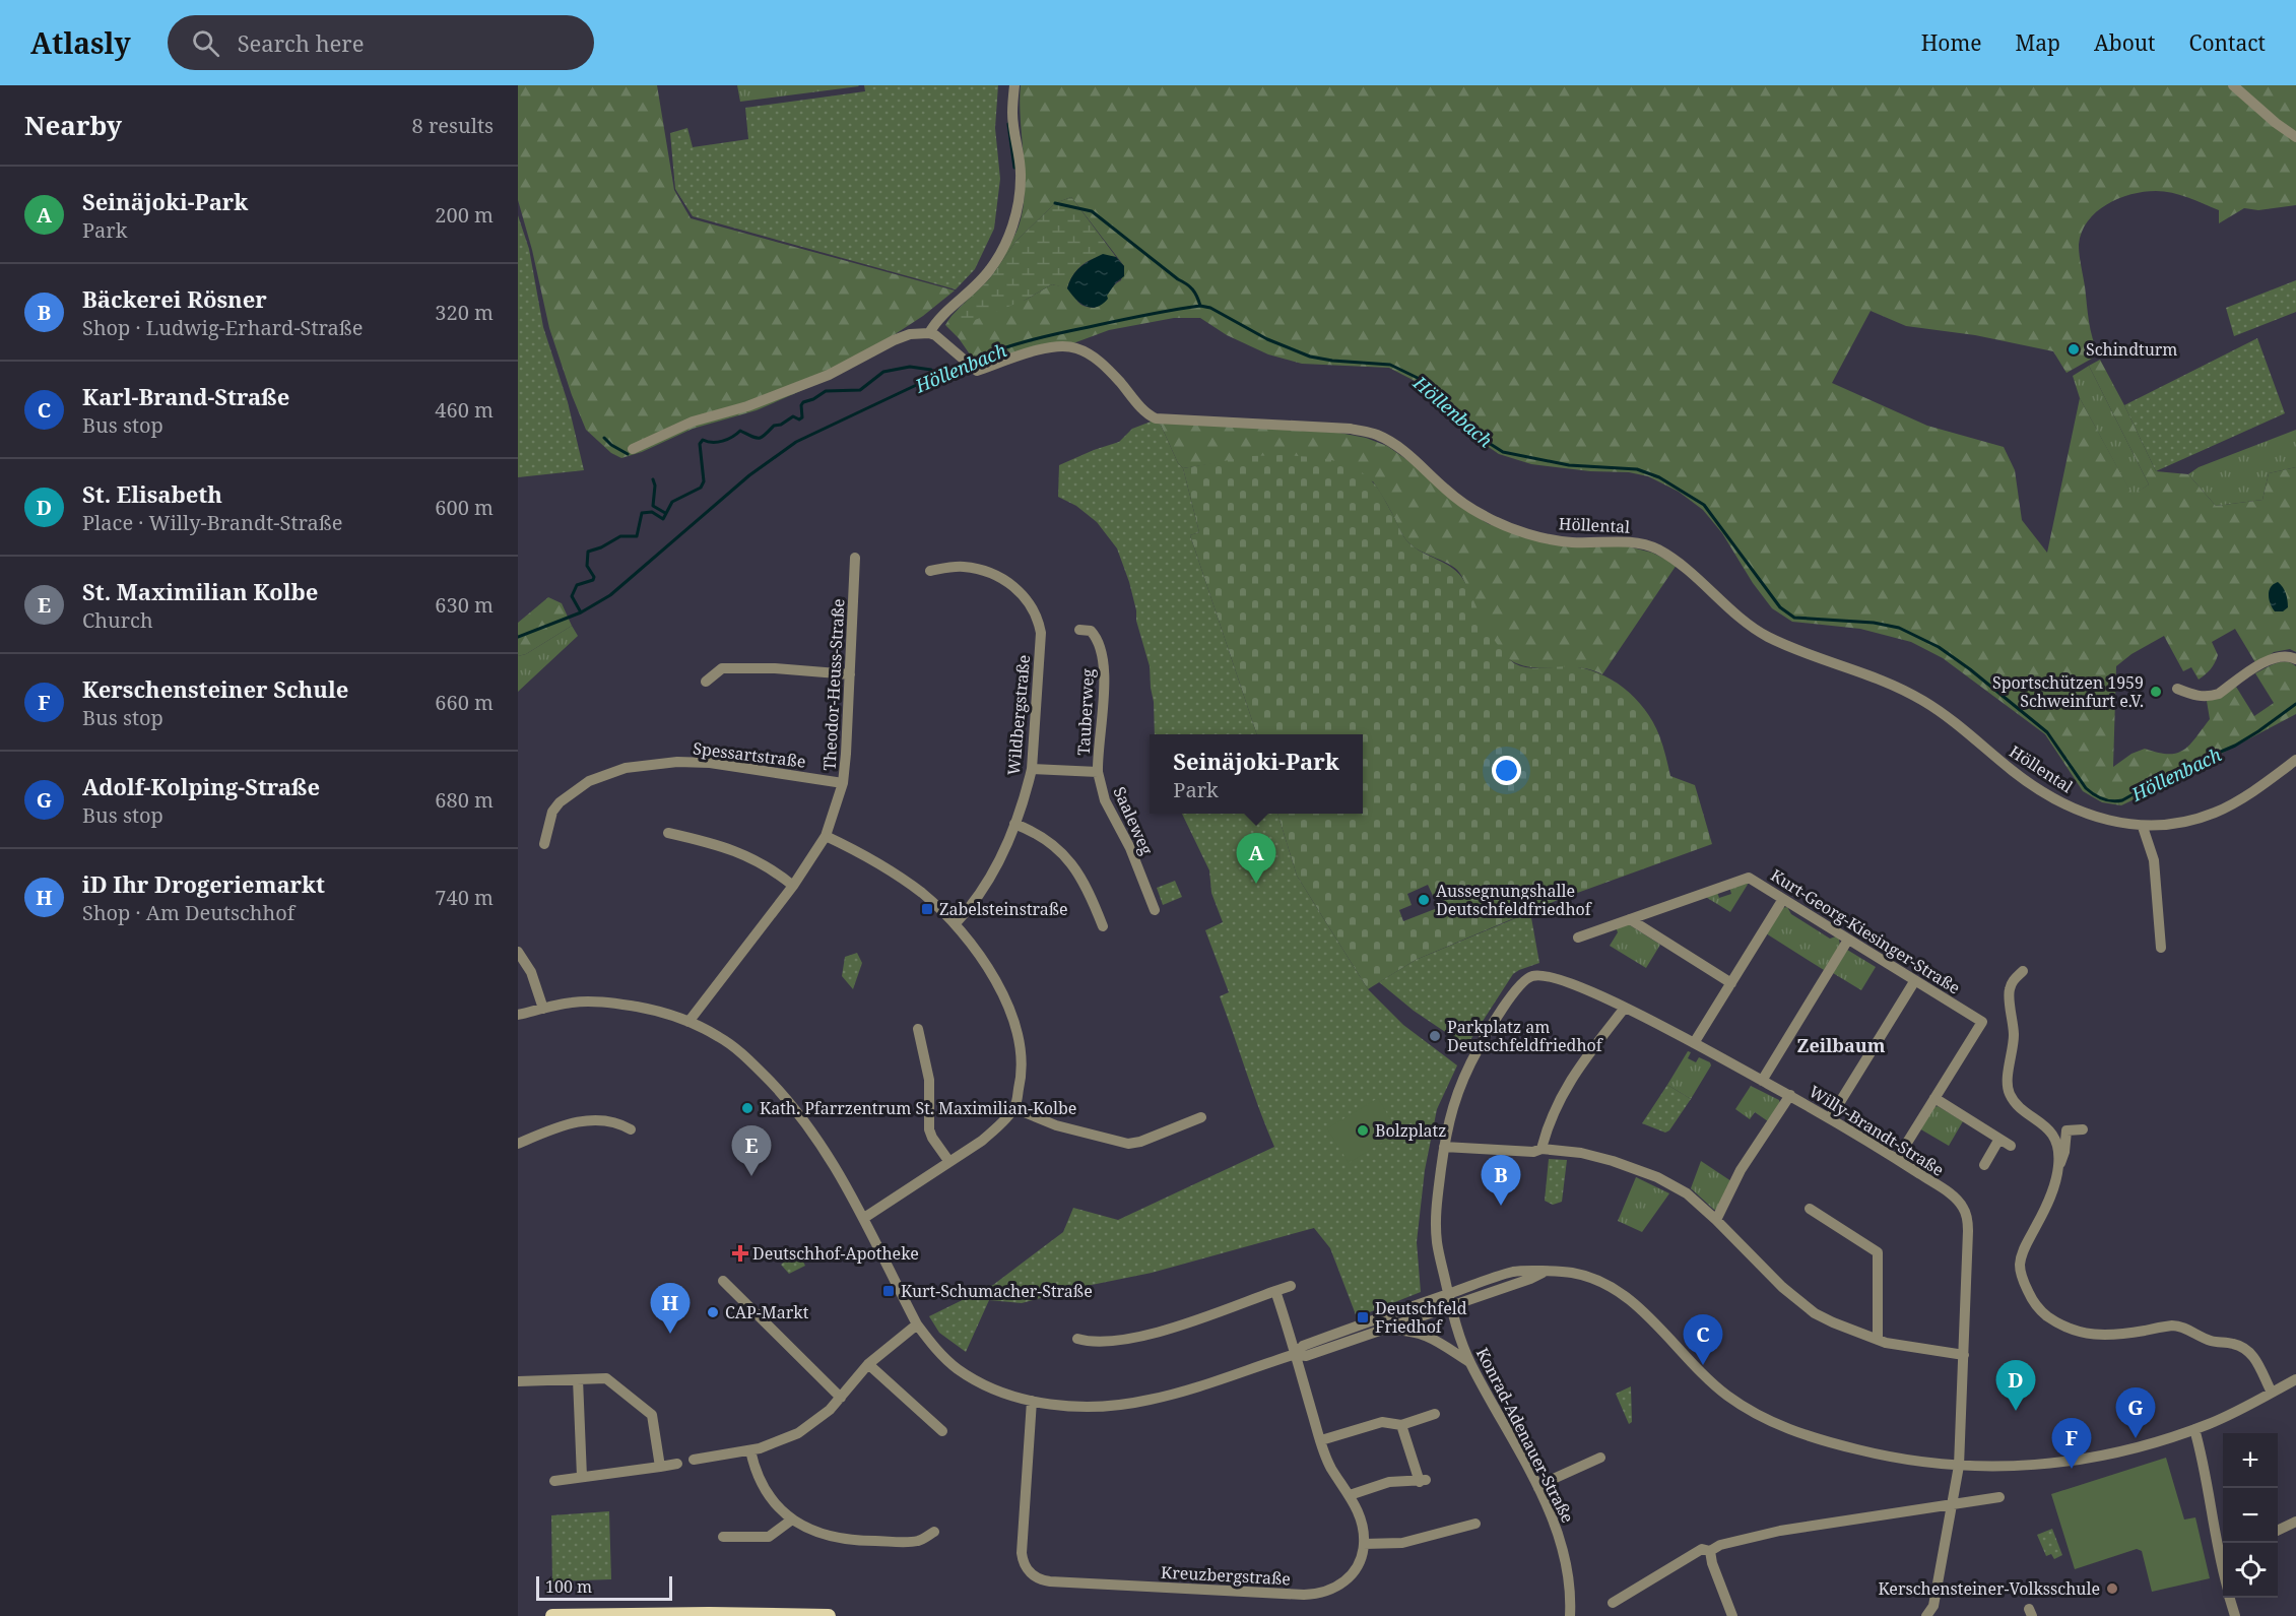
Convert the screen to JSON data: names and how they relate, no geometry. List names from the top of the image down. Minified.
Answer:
{"streets":{"street":["Höllental","Theodor-Heuss-Straße","Tauberweg","Wildbergstraße","Spessartstraße","Saaleweg","Kurt-Georg-Kiesinger-Straße","Willy-Brandt-Straße","Konrad-Adenauer-Straße","Kreuzbergstraße"]},"crossings":[["Theodor-Heuss-Straße","Spessartstraße"],["Tauberweg","Saaleweg"],["Wildbergstraße","Saaleweg"],["Kurt-Georg-Kiesinger-Straße","Willy-Brandt-Straße"],["Willy-Brandt-Straße","Konrad-Adenauer-Straße"]],"districts":["Zeilbaum"],"water":["Höllenbach"],"places":{"other":["Schindturm","Sportschützen 1959 Schweinfurt e.V.","Aussegnungshalle Deutschfeldfriedhof","Parkplatz am Deutschfeldfriedhof","Kath. Pfarrzentrum St. Maximilian-Kolbe","Bolzplatz","CAP-Markt","Kerschensteiner-Volksschule"],"transit":["Zabelsteinstraße","Kurt-Schumacher-Straße","Deutschfeld Friedhof"],"health":["Deutschhof-Apotheke"]},"scale_bar":"100 m","page":{"header":"Atlasly","search":"Search here","nav":["Home","Map","About","Contact"],"heading":["Nearby","8 results"],"list":[{"mark":"A","name":"Seinäjoki-Park","note":"Park","value":"200 m"},{"mark":"B","name":"Bäckerei Rösner","note":"Shop · Ludwig-Erhard-Straße","value":"320 m"},{"mark":"C","name":"Karl-Brand-Straße","note":"Bus stop","value":"460 m"},{"mark":"D","name":"St. Elisabeth","note":"Place · Willy-Brandt-Straße","value":"600 m"},{"mark":"E","name":"St. Maximilian Kolbe","note":"Church","value":"630 m"},{"mark":"F","name":"Kerschensteiner Schule","note":"Bus stop","value":"660 m"},{"mark":"G","name":"Adolf-Kolping-Straße","note":"Bus stop","value":"680 m"},{"mark":"H","name":"iD Ihr Drogeriemarkt","note":"Shop · Am Deutschhof","value":"740 m"}],"popup":["Seinäjoki-Park","Park"],"pins":["A","E","B","H","C","D","G","F"],"map_buttons":["+","−"],"scale":"100 m"}}
